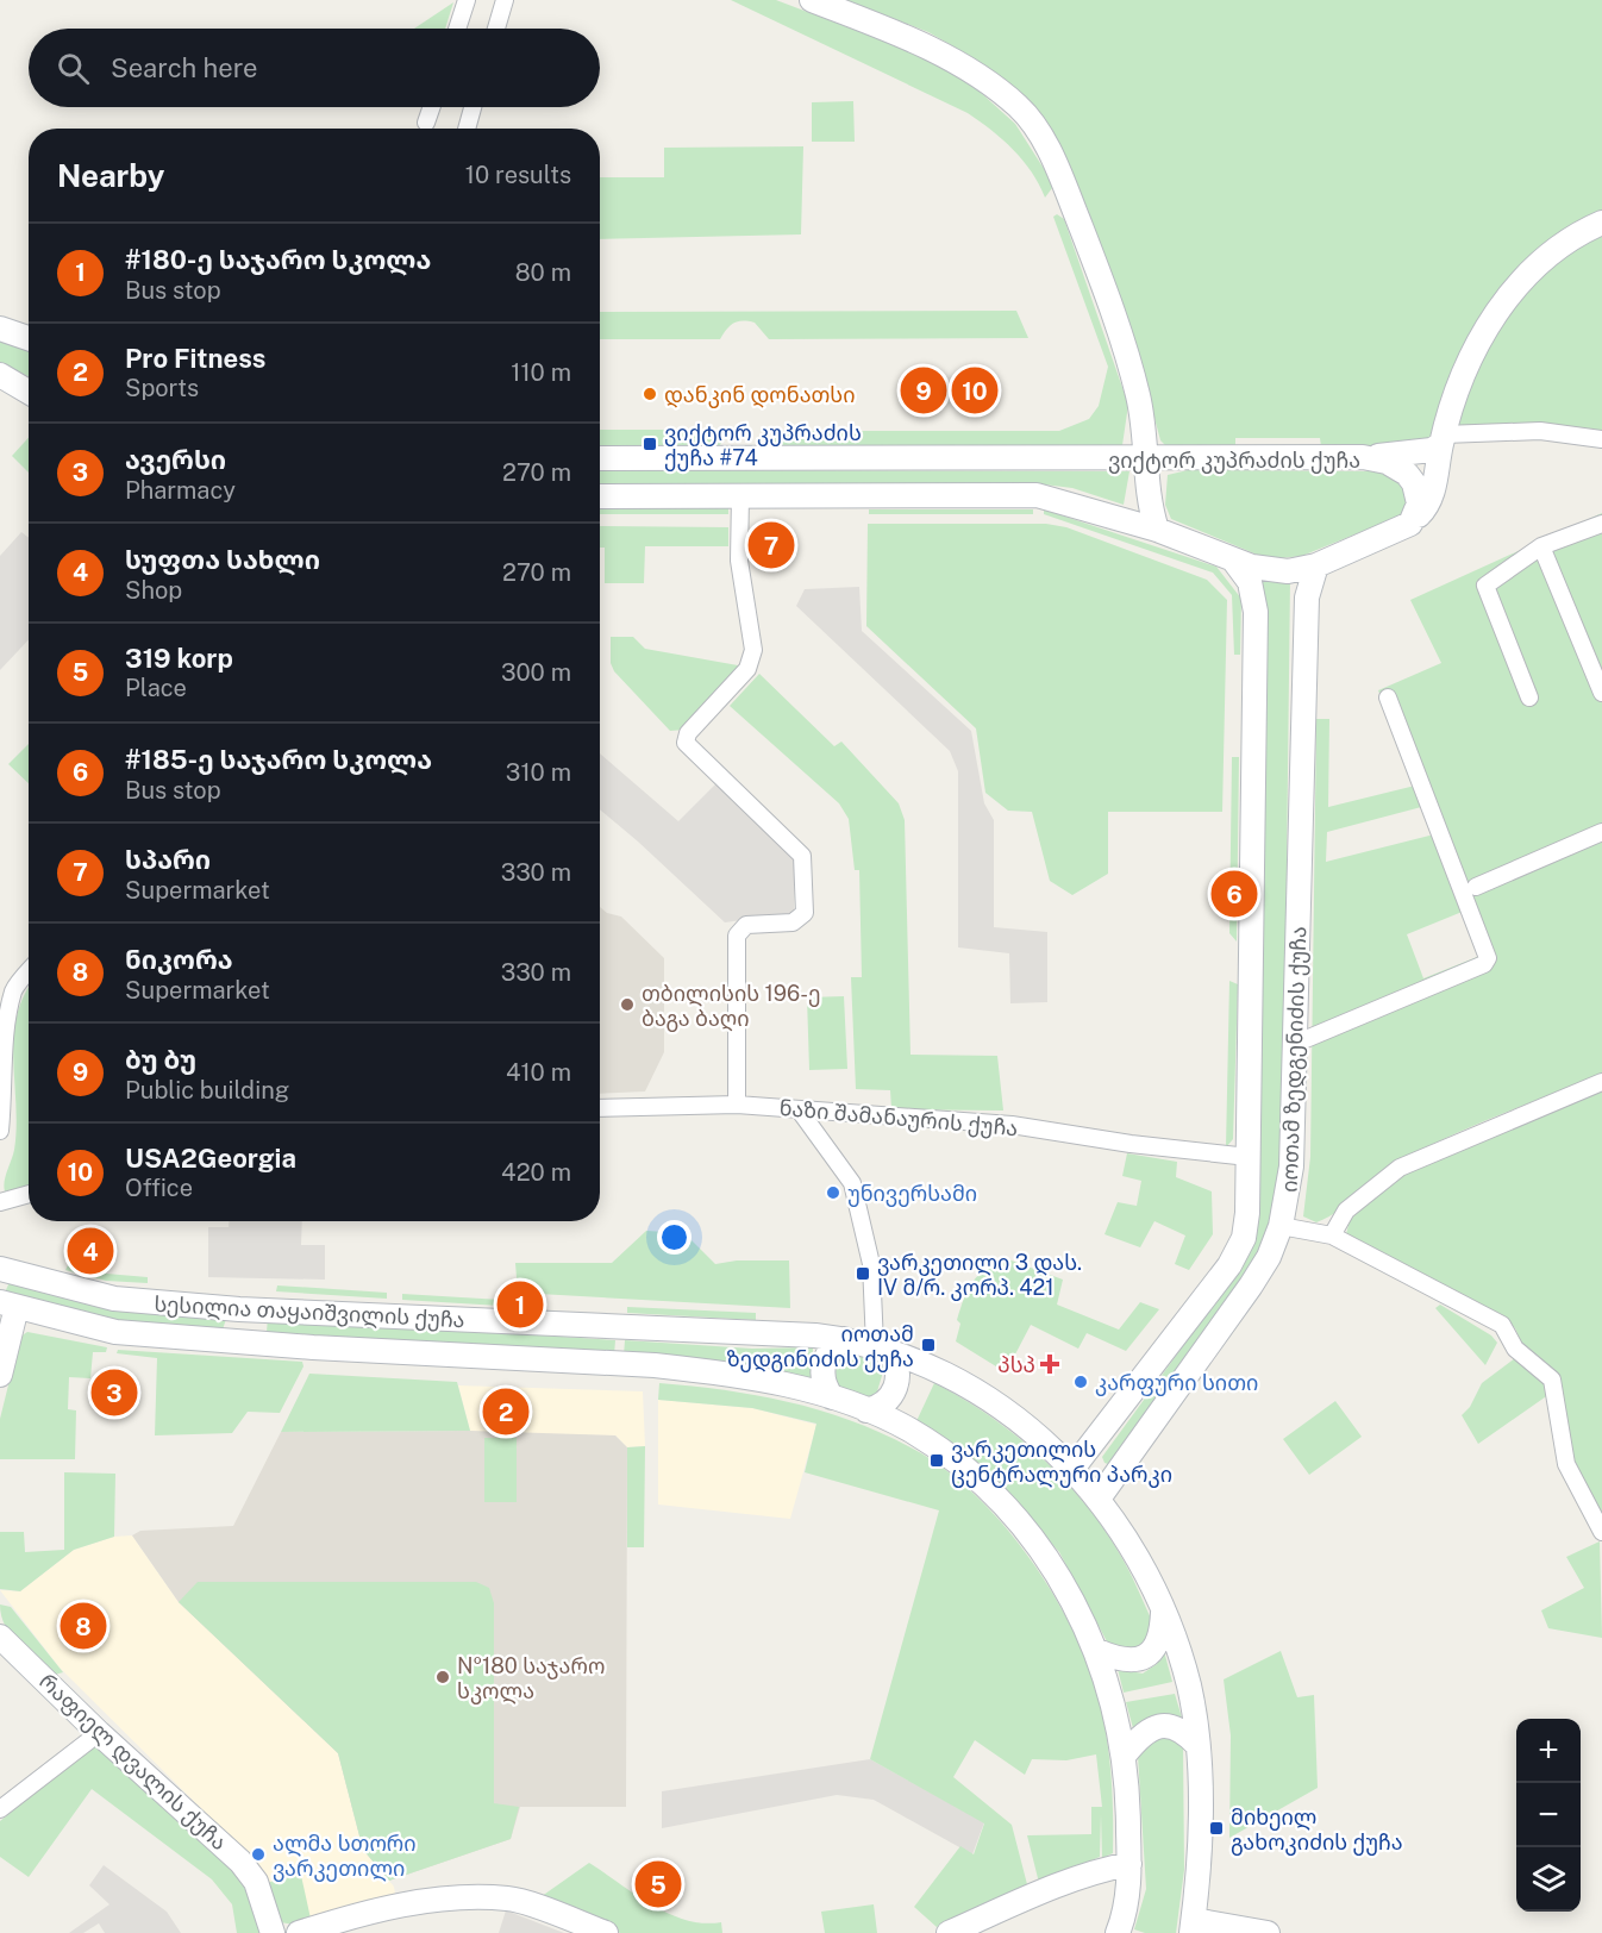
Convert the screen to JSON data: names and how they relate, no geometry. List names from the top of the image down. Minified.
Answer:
{"streets":{"main road":["ვიქტორ კუპრაძის ქუჩა","იოთამ ზედგენიძის ქუჩა","სესილია თაყაიშვილის ქუჩა","რაფიელ დვალის ქუჩა"],"street":["ნაზი შამანაურის ქუჩა"]},"crossings":[["იოთამ ზედგენიძის ქუჩა","ნაზი შამანაურის ქუჩა"],["იოთამ ზედგენიძის ქუჩა","სესილია თაყაიშვილის ქუჩა"]],"places":{"other":["დანკინ დონათსი","თბილისის 196-ე ბაგა ბაღი","უნივერსამი","კარფური სითი","№180 საჯარო სკოლა","ალმა სთორი ვარკეთილი"],"transit":["ვიქტორ კუპრაძის ქუჩა #74","ვარკეთილი 3 დას. IV მ/რ. კორპ. 421","იოთამ ზედგინიძის ქუჩა","ვარკეთილის ცენტრალური პარკი","მიხეილ გახოკიძის ქუჩა"],"health":["პსპ"]},"page":{"search":"Search here","heading":["Nearby","10 results"],"list":[{"mark":"1","name":"#180-ე საჯარო სკოლა","note":"Bus stop","value":"80 m"},{"mark":"2","name":"Pro Fitness","note":"Sports","value":"110 m"},{"mark":"3","name":"ავერსი","note":"Pharmacy","value":"270 m"},{"mark":"4","name":"სუფთა სახლი","note":"Shop","value":"270 m"},{"mark":"5","name":"319 korp","note":"Place","value":"300 m"},{"mark":"6","name":"#185-ე საჯარო სკოლა","note":"Bus stop","value":"310 m"},{"mark":"7","name":"სპარი","note":"Supermarket","value":"330 m"},{"mark":"8","name":"ნიკორა","note":"Supermarket","value":"330 m"},{"mark":"9","name":"ბუ ბუ","note":"Public building","value":"410 m"},{"mark":"10","name":"USA2Georgia","note":"Office","value":"420 m"}],"pins":["9","10","7","6","4","1","3","2","8","5"],"map_buttons":["+","−"]}}
